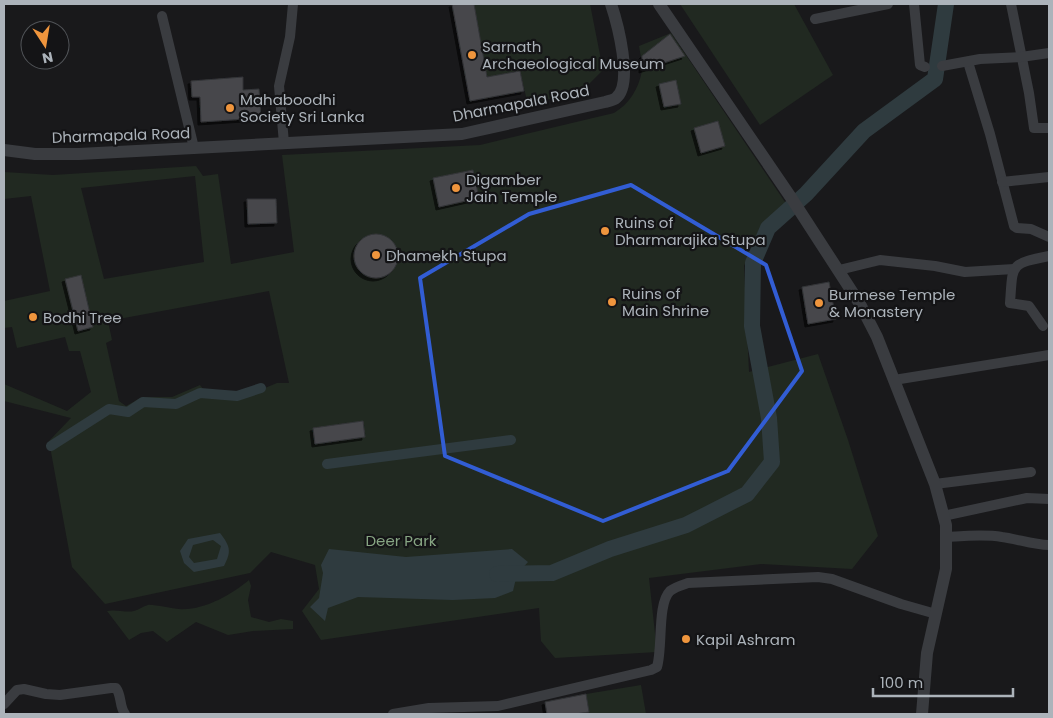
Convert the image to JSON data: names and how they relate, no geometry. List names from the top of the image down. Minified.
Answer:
{"streets":{"street":["Dharmapala Road"]},"parks":["Deer Park"],"places":["Sarnath Archaeological Museum","Mahaboodhi Society Sri Lanka","Digamber Jain Temple","Ruins of Dharmarajika Stupa","Dhamekh Stupa","Ruins of Main Shrine","Burmese Temple & Monastery","Bodhi Tree","Kapil Ashram"],"scale_bar":"100 m","north":"bottom"}
